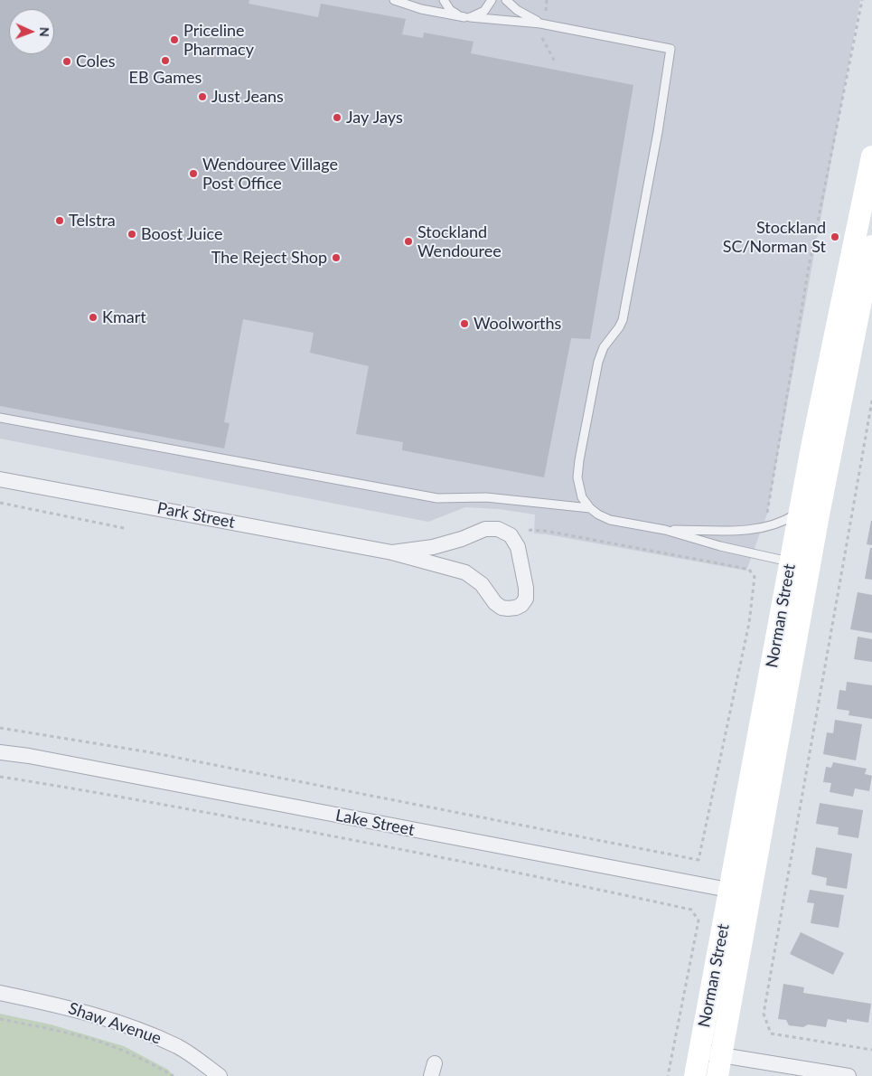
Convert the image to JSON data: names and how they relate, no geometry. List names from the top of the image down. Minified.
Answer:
{"streets":{"main road":["Norman Street"],"street":["Park Street","Lake Street","Shaw Avenue"]},"crossings":[["Norman Street","Lake Street"]],"places":["Priceline Pharmacy","EB Games","Coles","Just Jeans","Jay Jays","Wendouree Village Post Office","Telstra","Boost Juice","Stockland SC/Norman St","Stockland Wendouree","The Reject Shop","Kmart","Woolworths"],"north":"right"}
